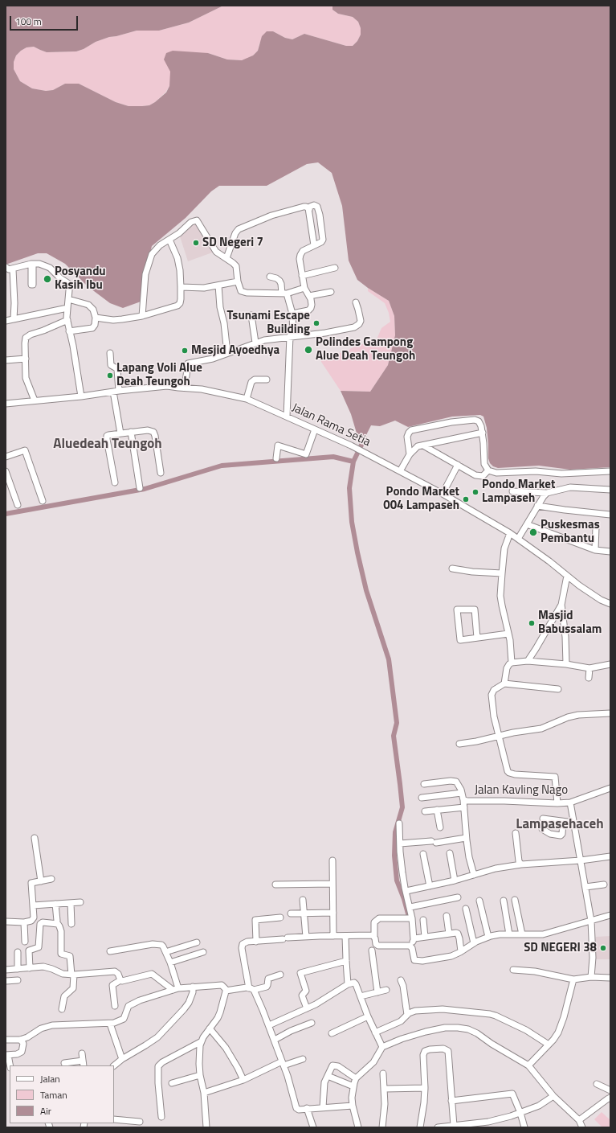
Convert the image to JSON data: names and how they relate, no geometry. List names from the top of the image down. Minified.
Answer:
{"streets":{"street":["Jalan Rama Setia","Jalan Kavling Nago"]},"districts":["Aluedeah Teungoh","Lampasehaceh"],"places":["SD Negeri 7","Posyandu Kasih Ibu","Tsunami Escape Building","Polindes Gampong Alue Deah Teungoh","Mesjid Ayoedhya","Lapang Voli Alue Deah Teungoh","Pondo Market Lampaseh","Pondo Market 004 Lampaseh","Puskesmas Pembantu","Masjid Babussalam","SD NEGERI 38"],"legend":["Jalan","Taman","Air"],"scale_bar":"100 m"}
